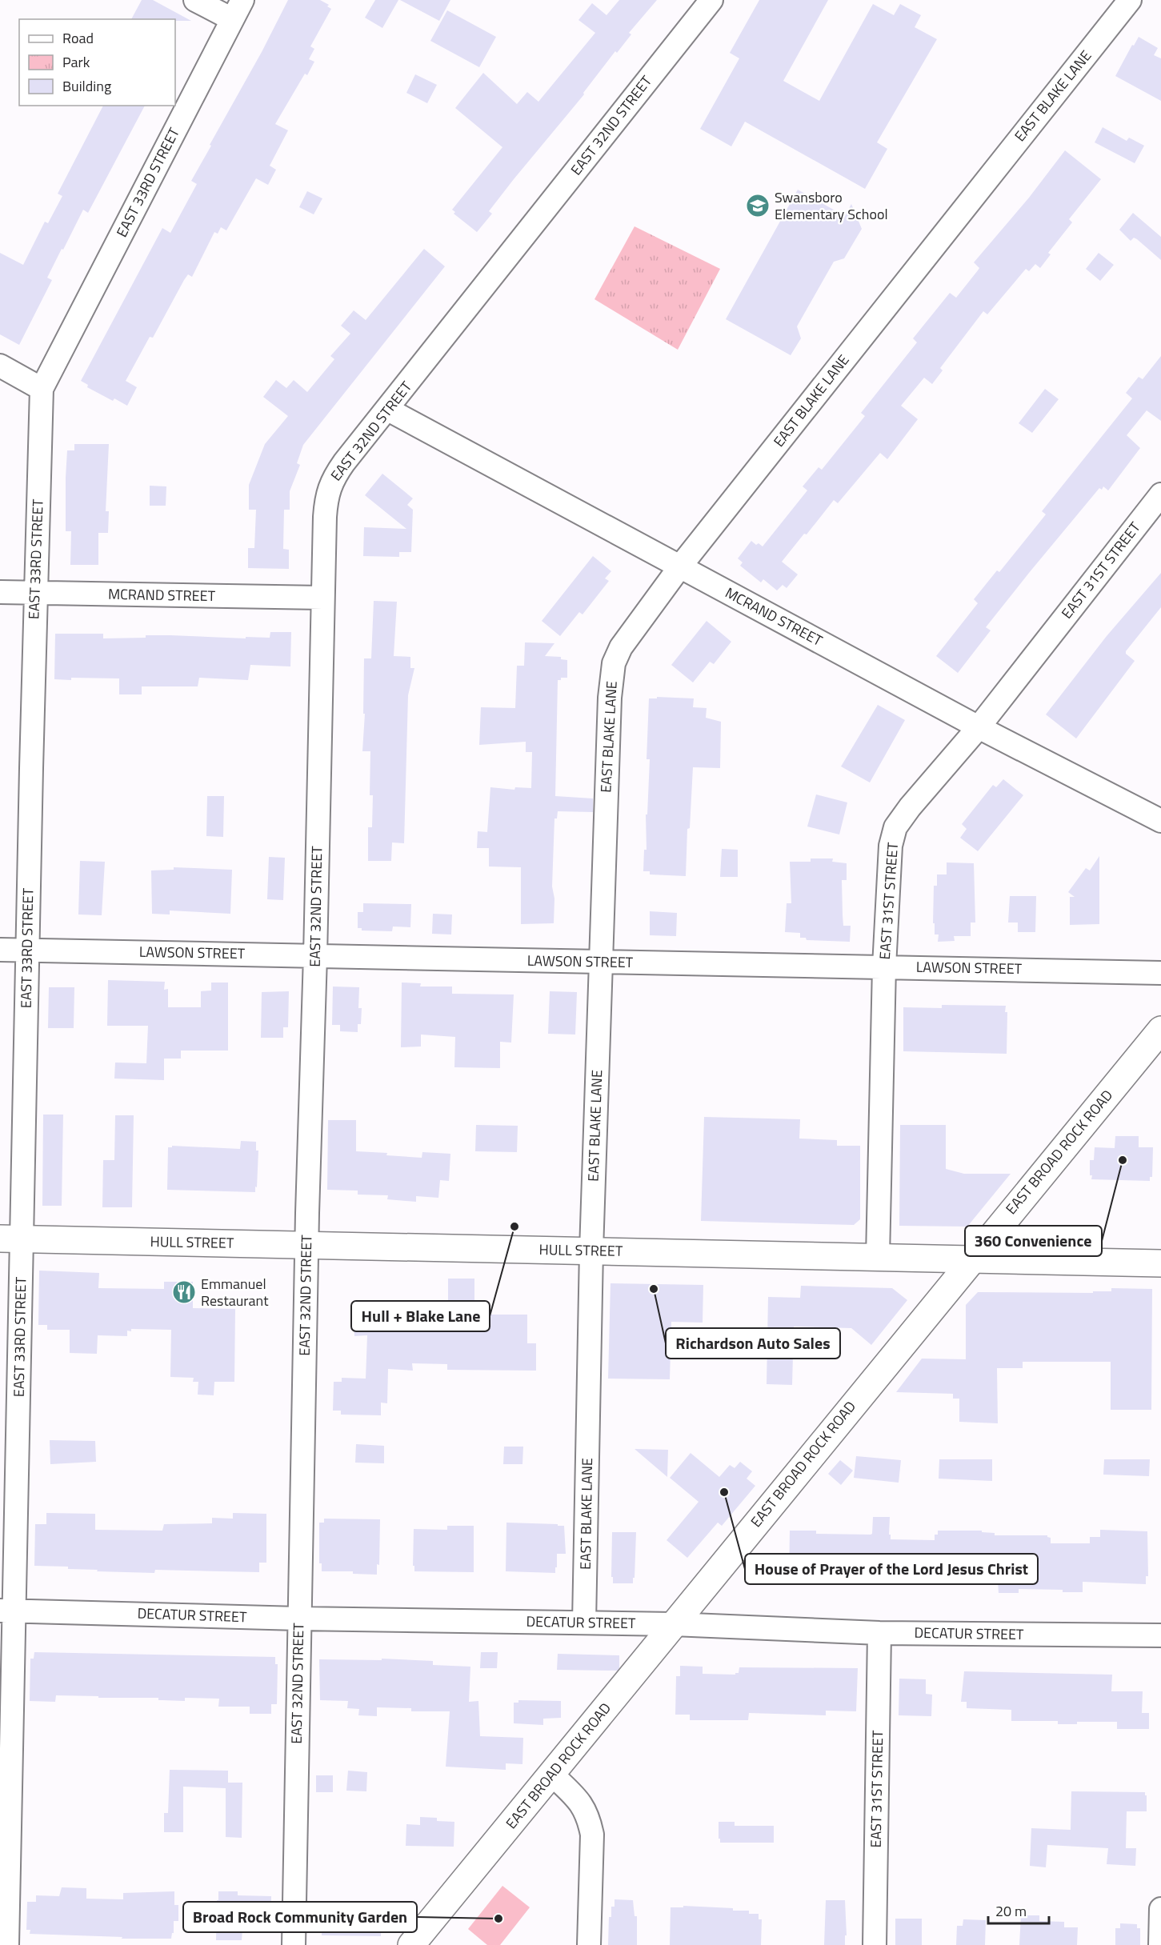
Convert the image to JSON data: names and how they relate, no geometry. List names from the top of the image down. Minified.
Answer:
{"streets":{"main road":["EAST BROAD ROCK ROAD","HULL STREET"],"street":["EAST BLAKE LANE","EAST 32ND STREET","EAST 33RD STREET","EAST 31ST STREET","MCRAND STREET","LAWSON STREET","DECATUR STREET"]},"crossings":[["EAST BLAKE LANE","MCRAND STREET"],["EAST BLAKE LANE","LAWSON STREET"],["EAST BLAKE LANE","HULL STREET"],["EAST BLAKE LANE","DECATUR STREET"],["EAST 32ND STREET","MCRAND STREET"],["EAST 32ND STREET","LAWSON STREET"],["EAST 32ND STREET","HULL STREET"],["EAST 32ND STREET","DECATUR STREET"],["EAST 33RD STREET","MCRAND STREET"],["EAST 33RD STREET","LAWSON STREET"],["EAST 33RD STREET","HULL STREET"],["EAST 33RD STREET","DECATUR STREET"],["EAST 31ST STREET","MCRAND STREET"],["EAST 31ST STREET","LAWSON STREET"],["EAST 31ST STREET","HULL STREET"],["EAST 31ST STREET","DECATUR STREET"],["EAST BROAD ROCK ROAD","HULL STREET"],["EAST BROAD ROCK ROAD","DECATUR STREET"]],"places":{"school or university":["Swansboro Elementary School"],"other":["360 Convenience","Hull + Blake Lane","Richardson Auto Sales","House of Prayer of the Lord Jesus Christ","Broad Rock Community Garden"],"restaurant":["Emmanuel Restaurant"]},"legend":["Road","Park","Building"],"scale_bar":"20 m"}
